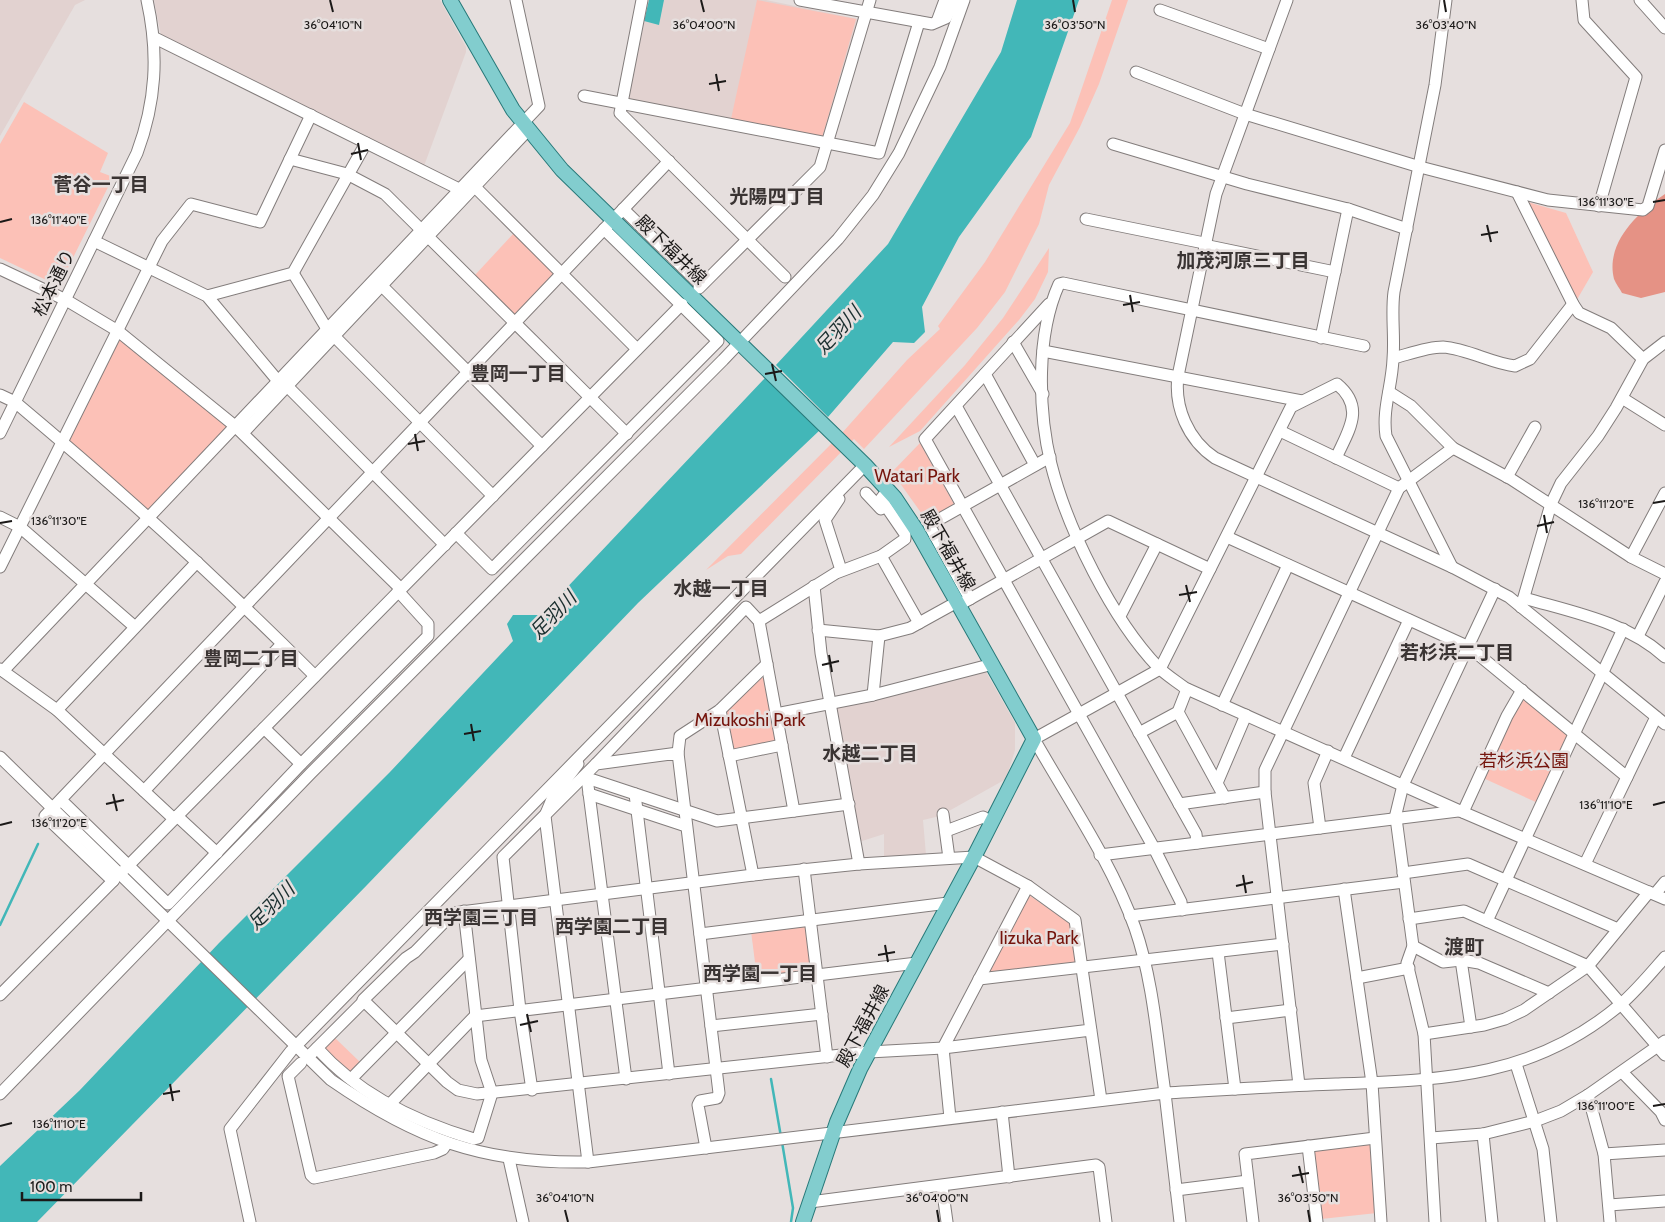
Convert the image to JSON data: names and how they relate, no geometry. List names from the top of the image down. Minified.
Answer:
{"streets":{"main road":["殿下福井線"],"street":["松本通り"]},"districts":["菅谷一丁目","光陽四丁目","加茂河原三丁目","豊岡一丁目","水越一丁目","若杉浜二丁目","豊岡二丁目","水越二丁目","西学園三丁目","西学園二丁目","渡町","西学園一丁目"],"water":["足羽川"],"parks":["Watari Park","Mizukoshi Park","若杉浜公園","Iizuka Park"],"scale_bar":"100 m","coordinates":["36°03'40\"N","36°04'10\"N","36°04'00\"N","36°03'50\"N","136°11'30\"E","136°11'40\"E","136°11'20\"E","136°11'10\"E","136°11'00\"E"]}
